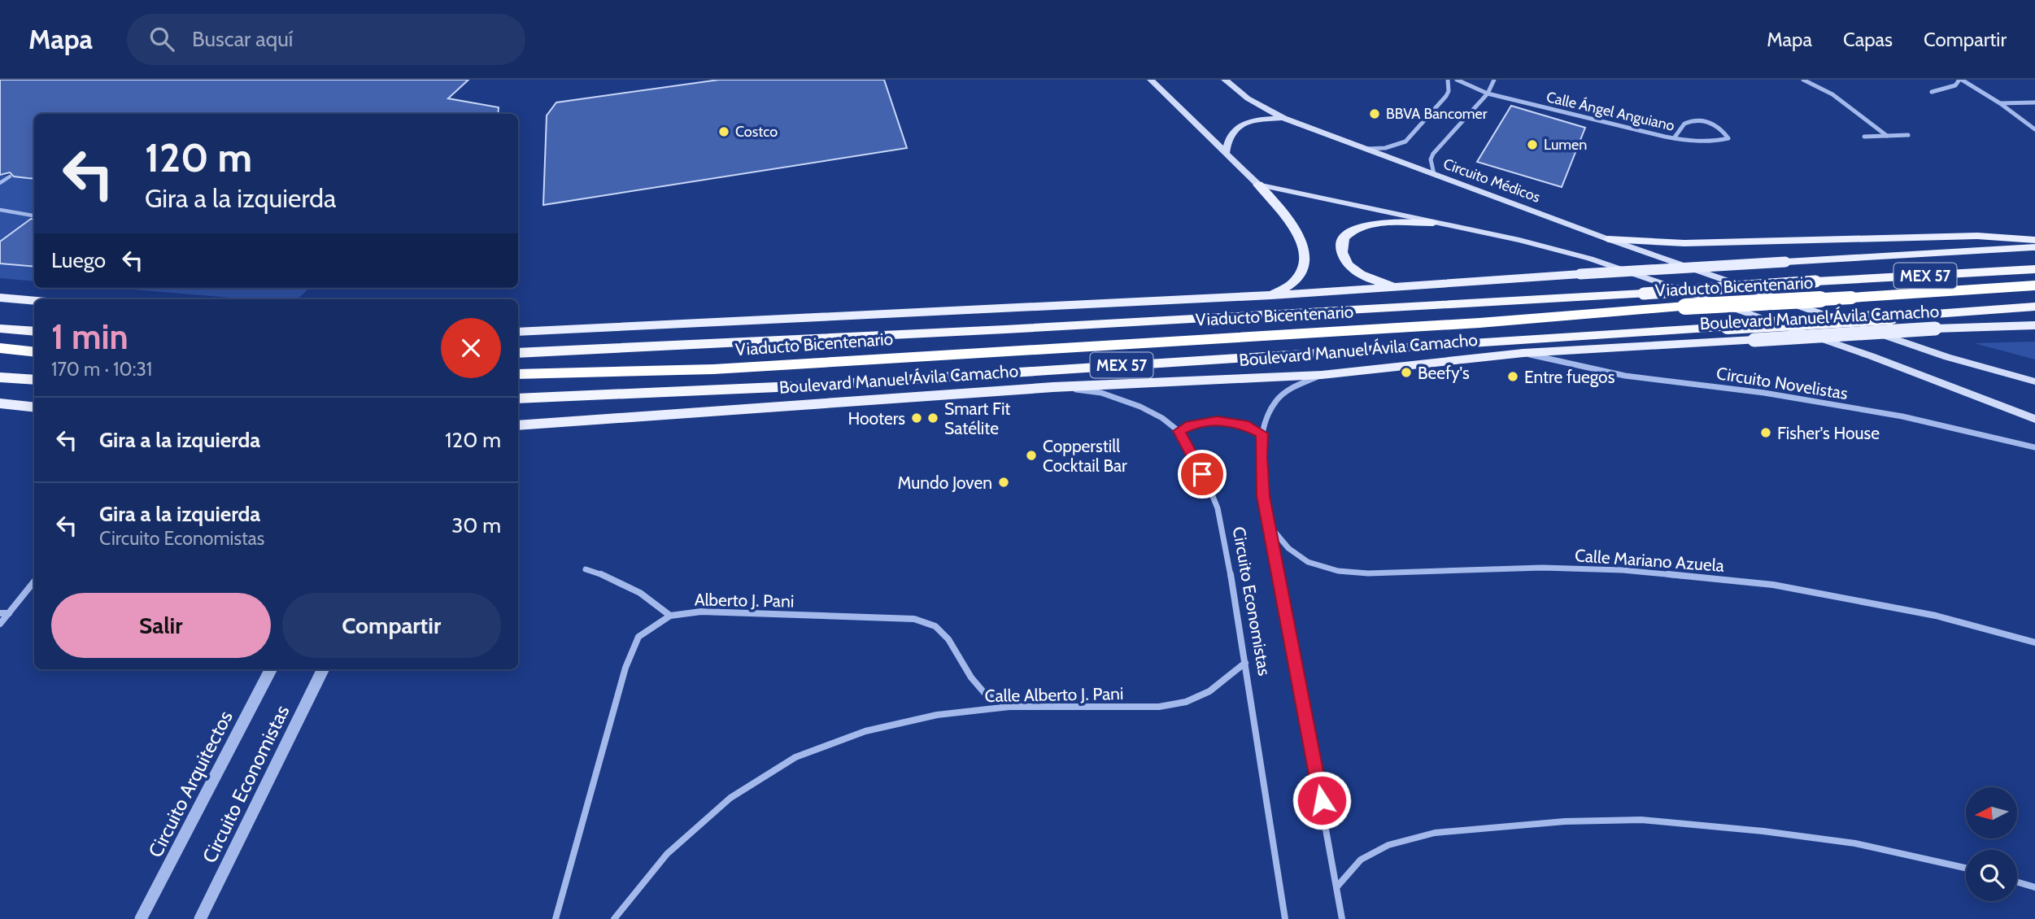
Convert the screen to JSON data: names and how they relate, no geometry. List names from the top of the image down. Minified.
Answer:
{"streets":{"highway":["MEX 57","Viaducto Bicentenario","Boulevard Manuel Ávila Camacho"],"main road":["Circuito Médicos"],"street":["Calle Ángel Anguiano","Circuito Novelistas","Calle Mariano Azuela","Alberto J. Pani","Circuito Economistas","Calle Alberto J. Pani","Circuito Arquitectos"]},"crossings":[["Boulevard Manuel Ávila Camacho","Circuito Novelistas"],["Boulevard Manuel Ávila Camacho","Circuito Economistas"],["Alberto J. Pani","Calle Alberto J. Pani"],["Circuito Economistas","Calle Alberto J. Pani"]],"places":["BBVA Bancomer","Costco","Lumen","Beefy's","Entre fuegos","Hooters","Smart Fit Satélite","Fisher's House","Copperstill Cocktail Bar","Mundo Joven"],"north":"left","page":{"header":"Mapa","search":"Buscar aquí","nav":["Mapa","Capas","Compartir"],"turn":["120 m","Gira a la izquierda"],"then":"Luego","heading":["1 min","170 m · 10:31"],"list":[{"name":"Gira a la izquierda","value":"120 m"},{"name":"Gira a la izquierda","note":"Circuito Economistas","value":"30 m"}],"buttons":["Salir","Compartir"]}}
